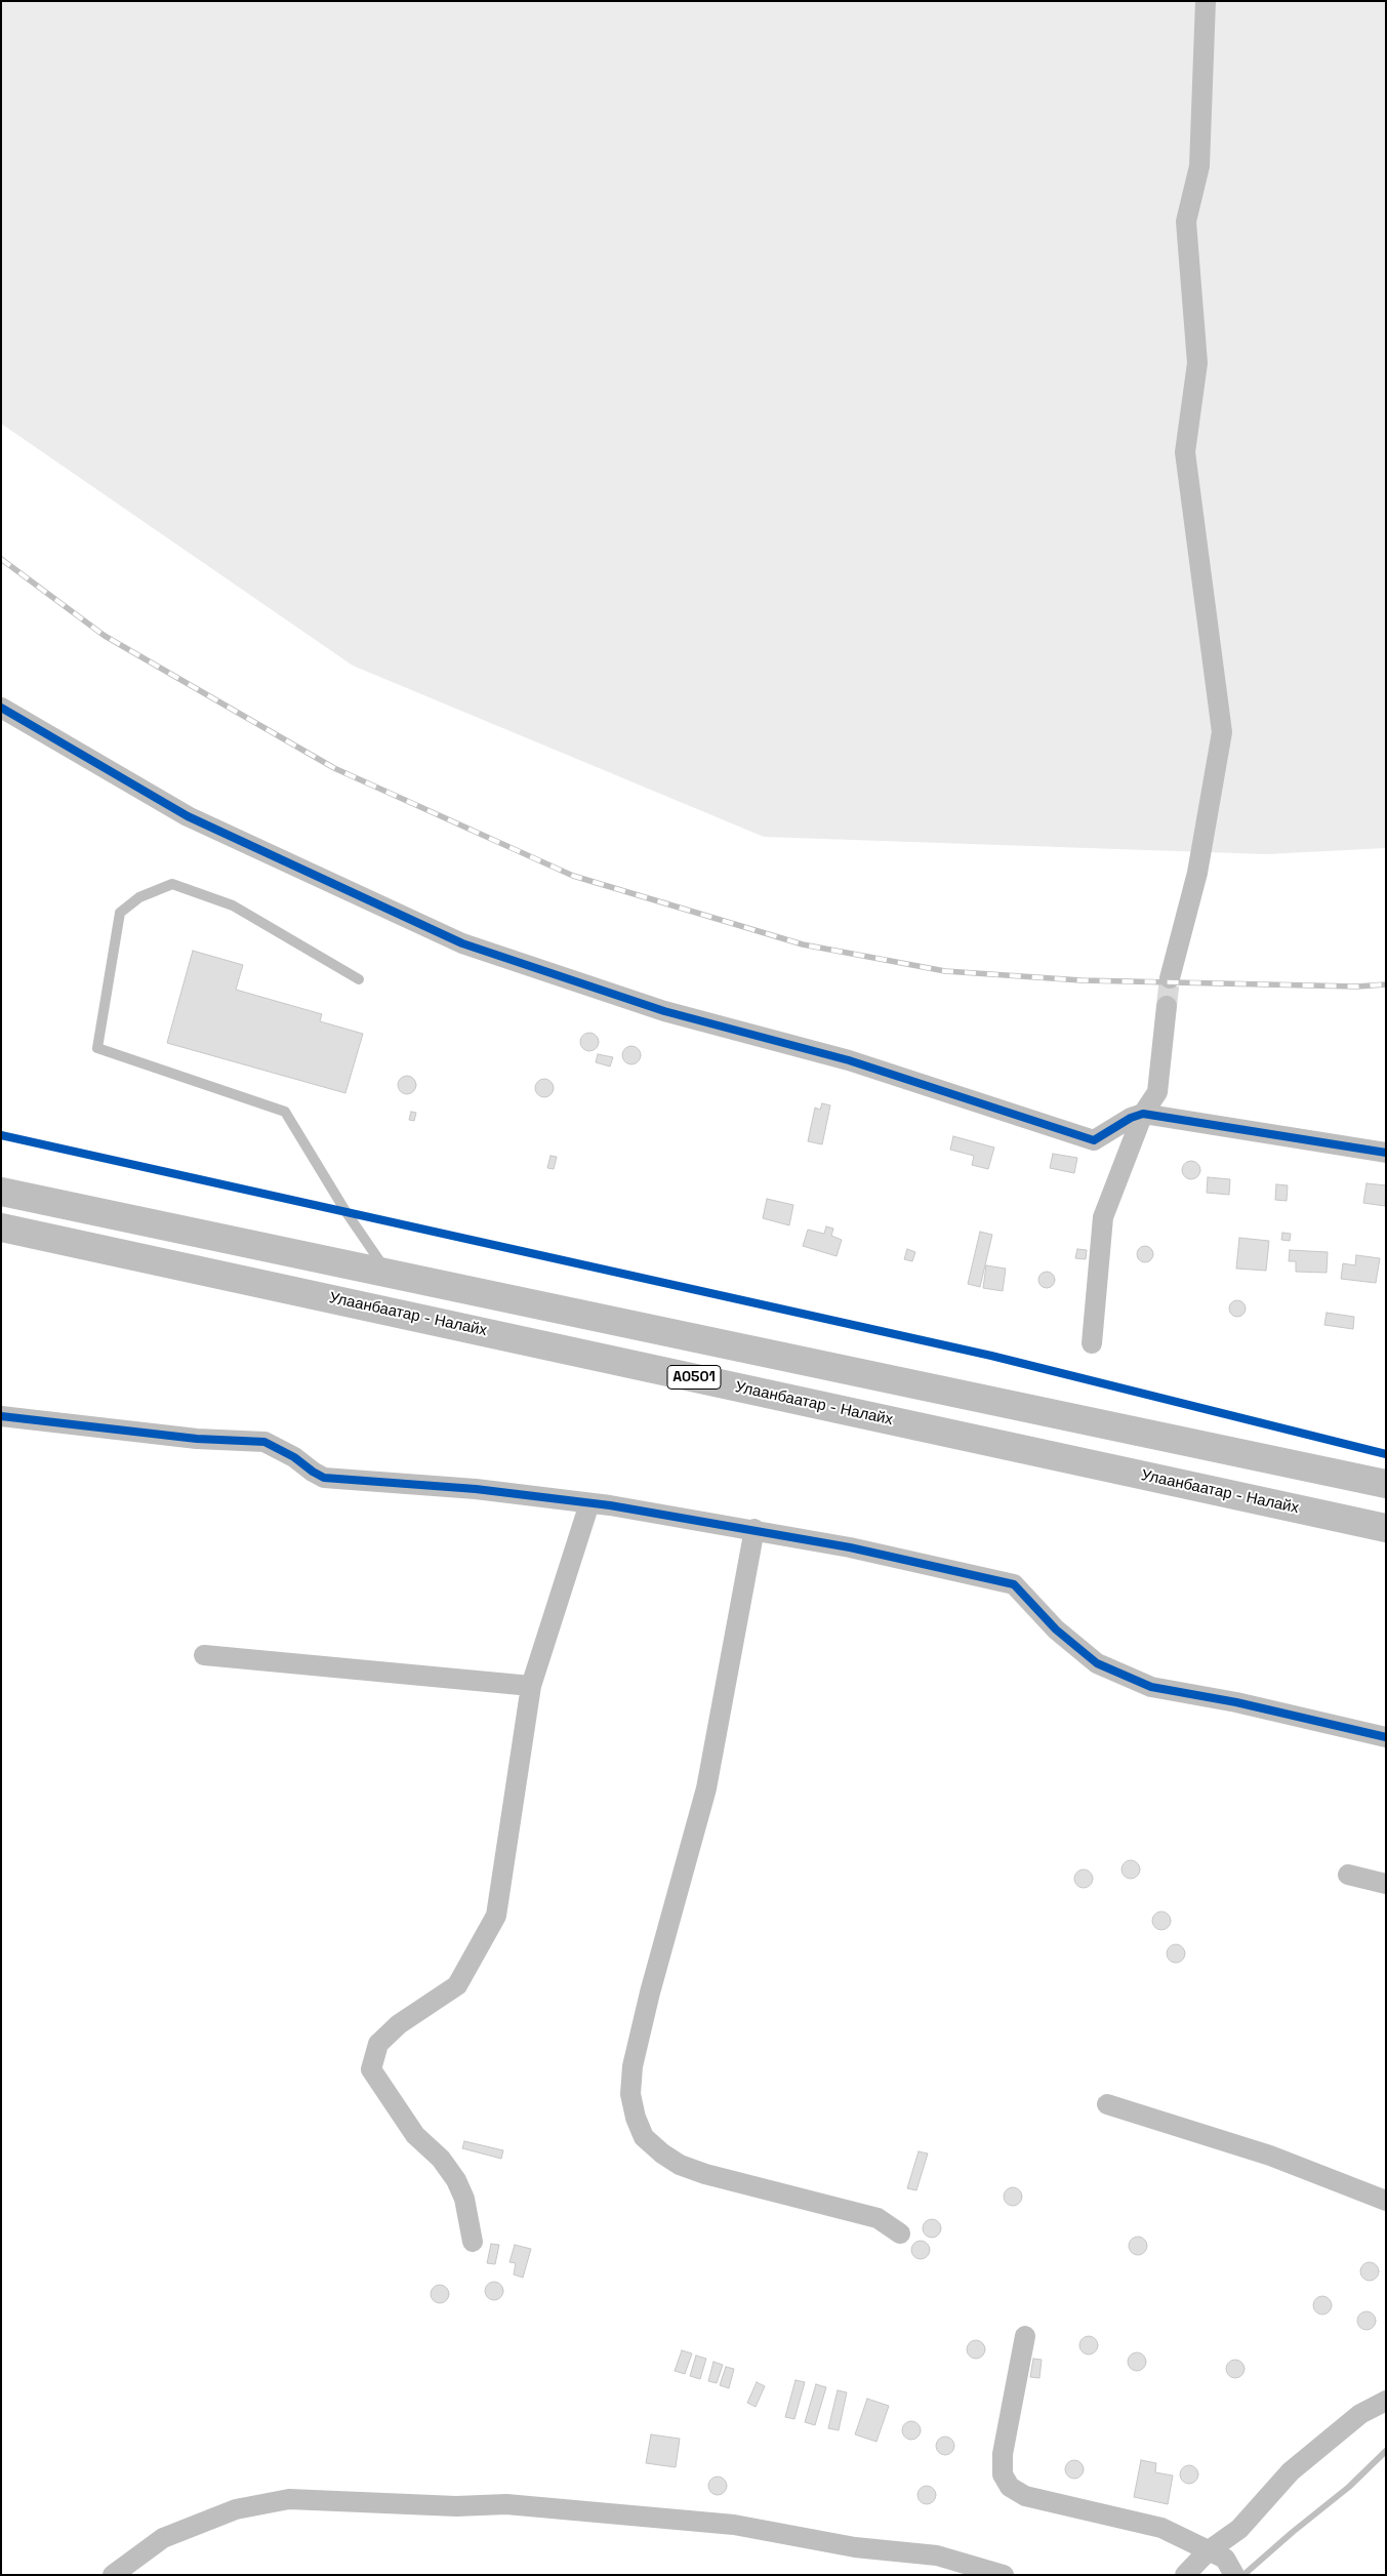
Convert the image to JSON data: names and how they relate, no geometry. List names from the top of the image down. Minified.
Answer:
{"streets":{"highway":["Улаанбаатар - Налайх","A0501"]}}
